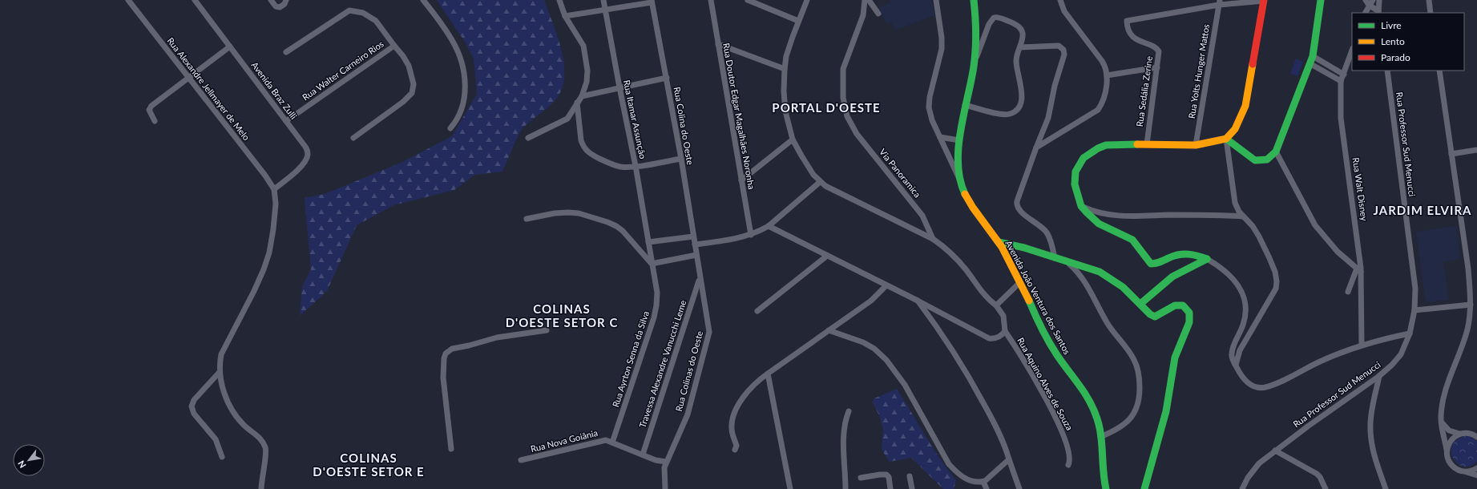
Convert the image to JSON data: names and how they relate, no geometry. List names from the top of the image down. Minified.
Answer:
{"streets":{"street":["Rua Walter Carneiro Rios","Rua Yolts Hunger Mattos","Rua Alexandre Jellmayer de Melo","Avenida Braz Zulli","Rua Sedália Zerine","Rua Doutor Edgar Magalhães Noronha","Rua Itamar Assunção","Rua Colina do Oeste","Rua Professor Sud Menucci","Via Panoramica","Rua Walt Disney","Avenida João Ventura dos Santos","Rua Ayrton Senna da Silva","Travessa Alexandre Vanucchi Leme","Rua Colinas do Oeste","Rua Aquino Alves de Souza","Rua Nova Goiânia"]},"crossings":[["Rua Walter Carneiro Rios","Avenida Braz Zulli"],["Rua Yolts Hunger Mattos","Rua Sedália Zerine"],["Rua Alexandre Jellmayer de Melo","Avenida Braz Zulli"],["Rua Itamar Assunção","Rua Ayrton Senna da Silva"],["Rua Colina do Oeste","Rua Colinas do Oeste"],["Via Panoramica","Rua Aquino Alves de Souza"],["Rua Ayrton Senna da Silva","Rua Nova Goiânia"],["Travessa Alexandre Vanucchi Leme","Rua Colinas do Oeste"],["Travessa Alexandre Vanucchi Leme","Rua Nova Goiânia"],["Rua Colinas do Oeste","Rua Nova Goiânia"]],"districts":["PORTAL D'OESTE","JARDIM ELVIRA","COLINAS D'OESTE SETOR C","COLINAS D'OESTE SETOR E"],"legend":["Livre","Lento","Parado"],"north":"bottom left"}
